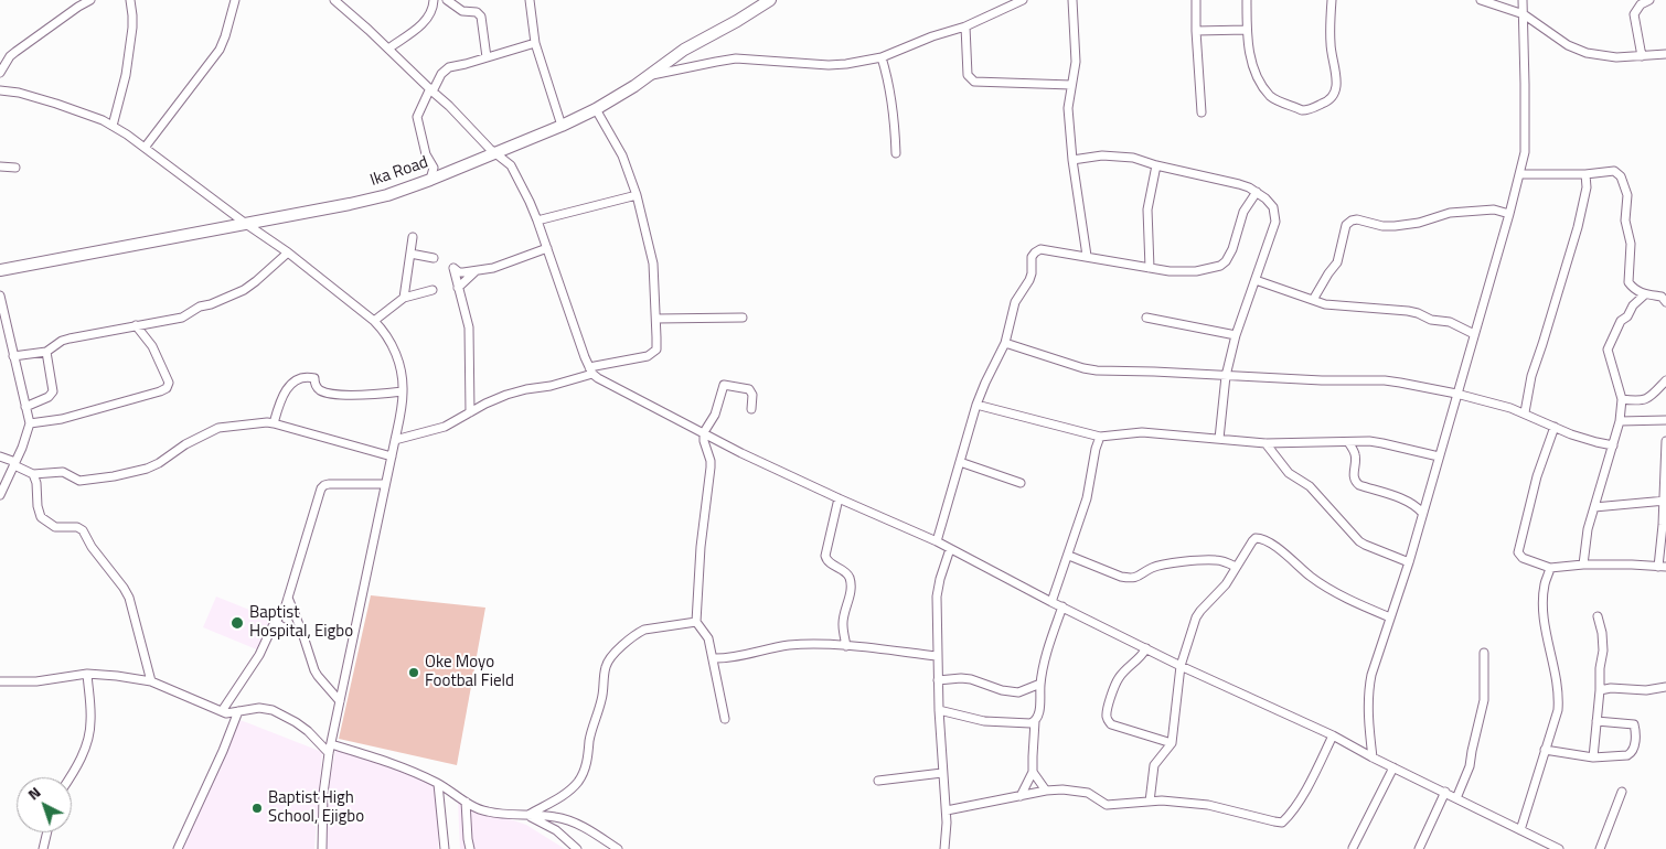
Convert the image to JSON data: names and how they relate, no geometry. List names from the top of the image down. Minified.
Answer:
{"streets":{"street":["Ika Road"]},"places":["Baptist Hospital, Eigbo","Oke Moyo Footbal Field","Baptist High School, Ejigbo"],"north":"top left"}
